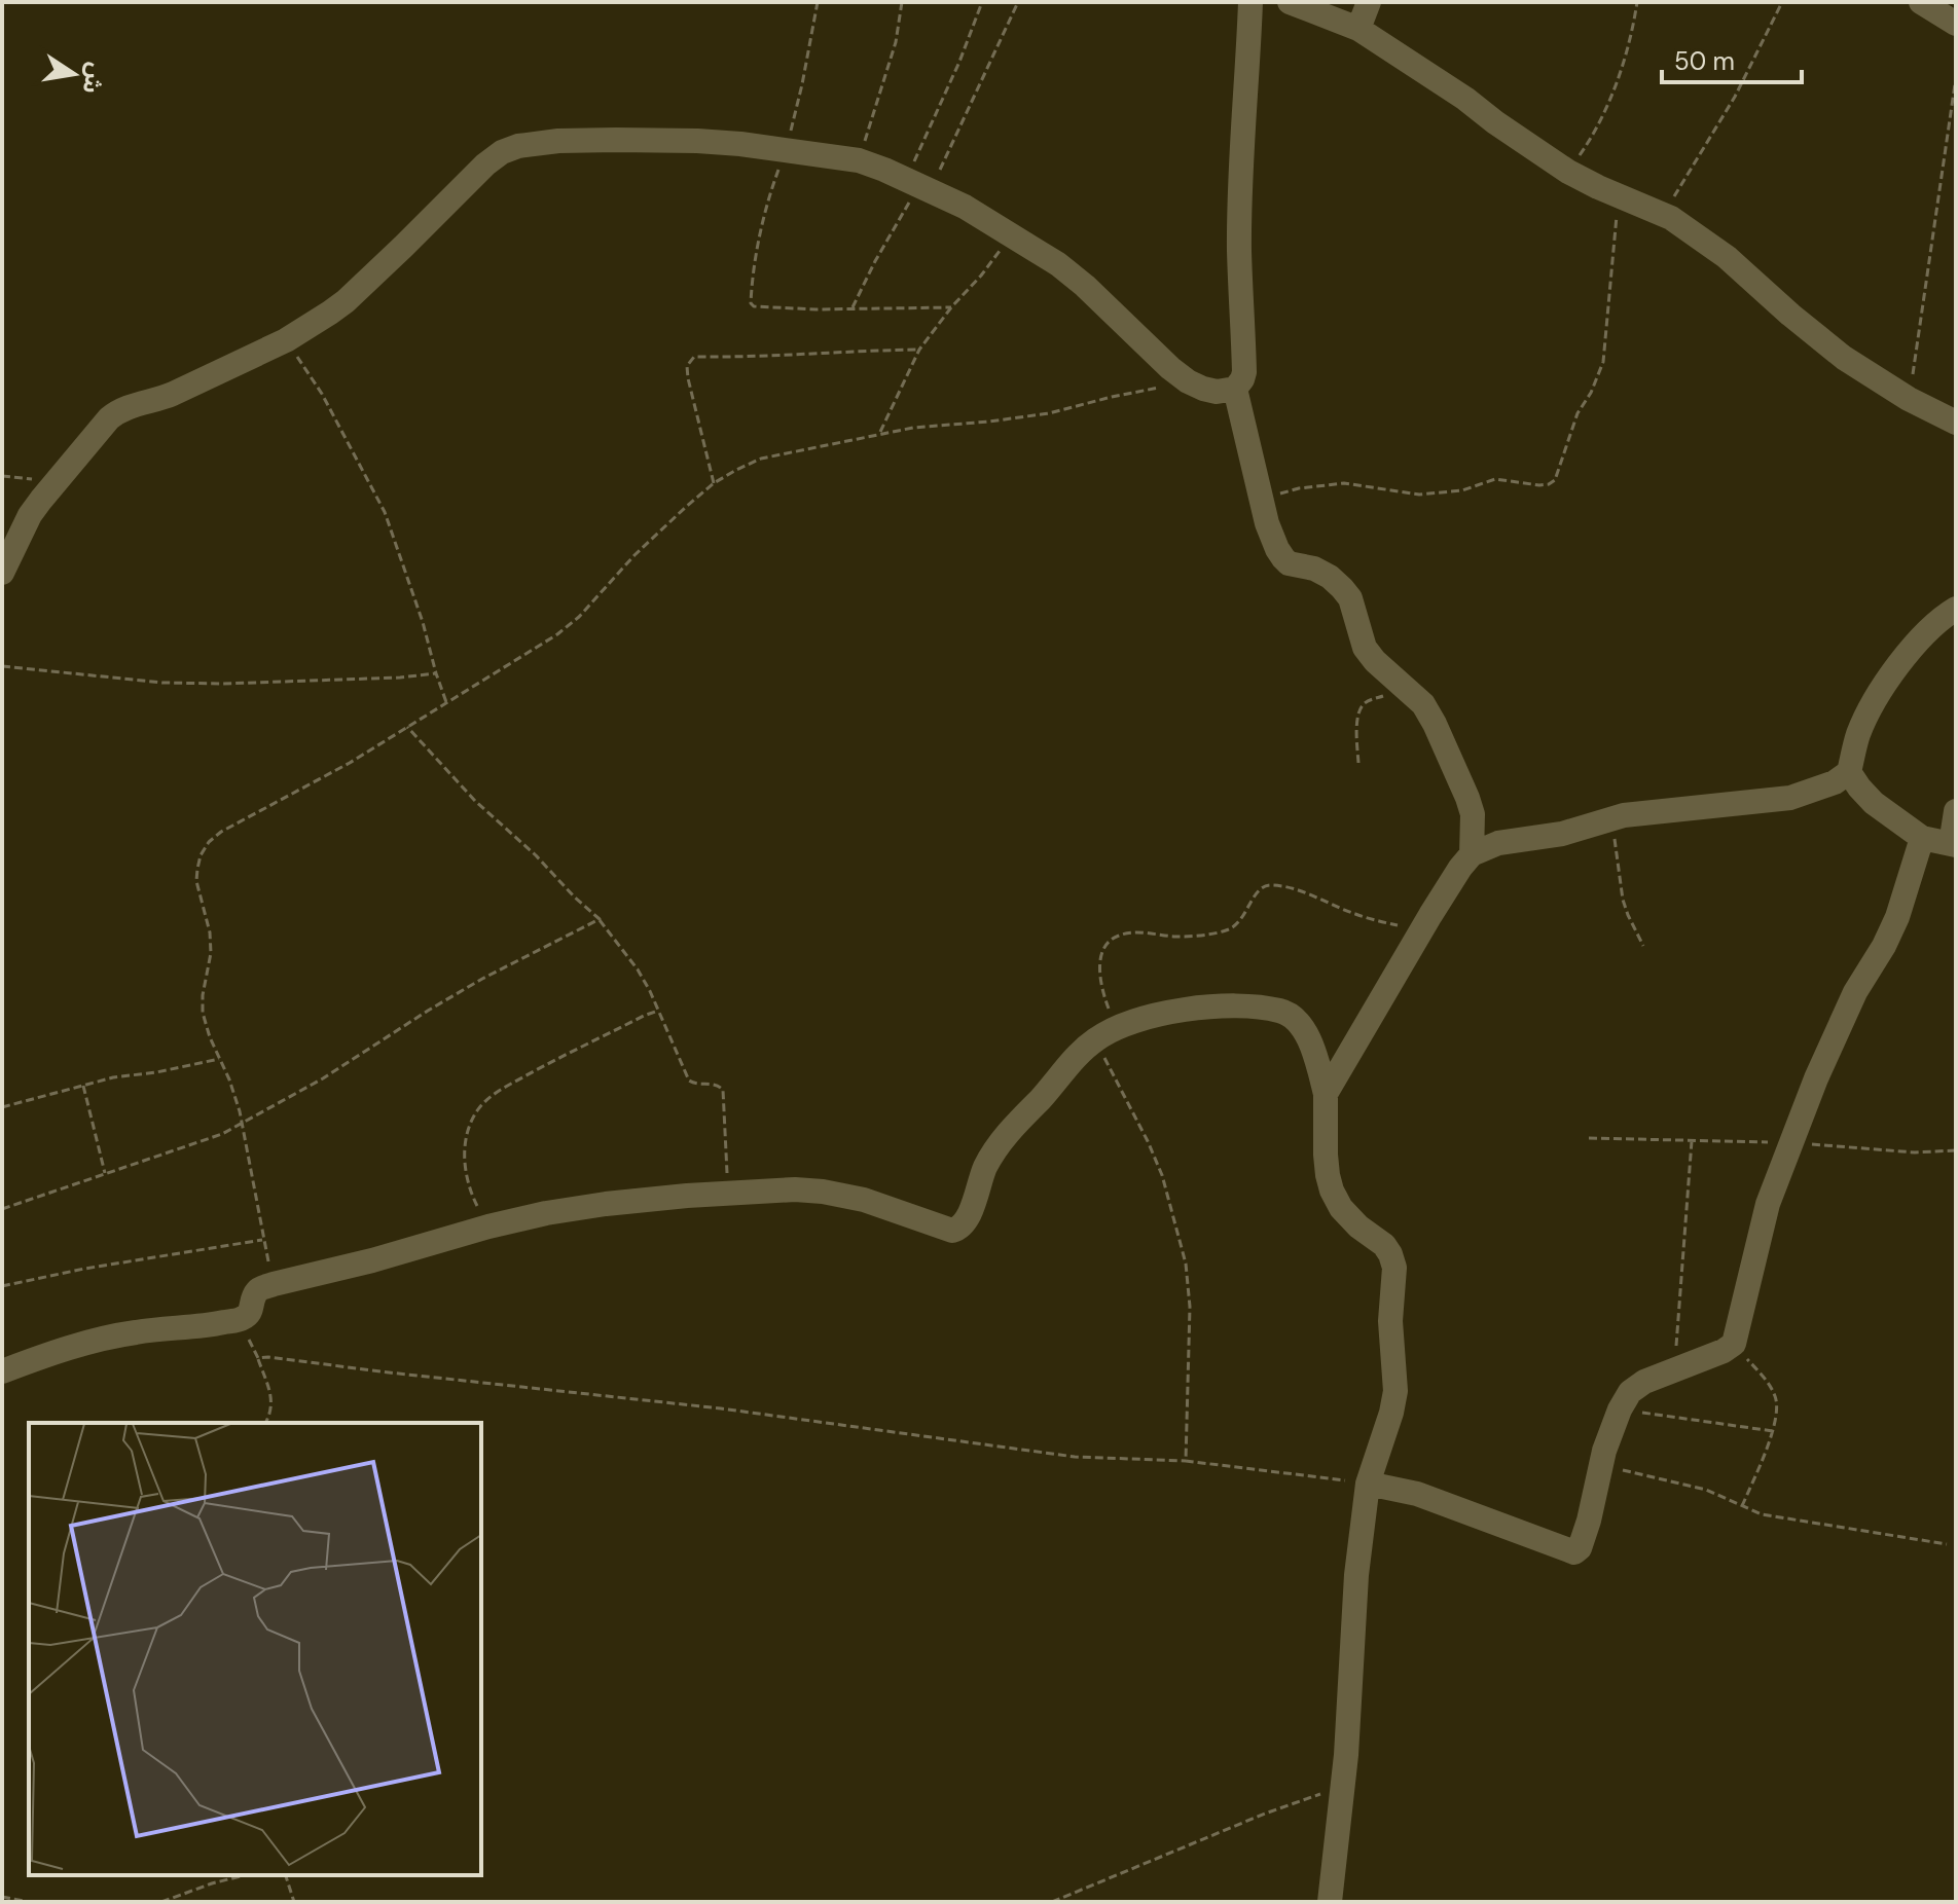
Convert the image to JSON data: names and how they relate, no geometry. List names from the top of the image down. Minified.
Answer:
{"scale_bar":"50 m","north":"right"}
